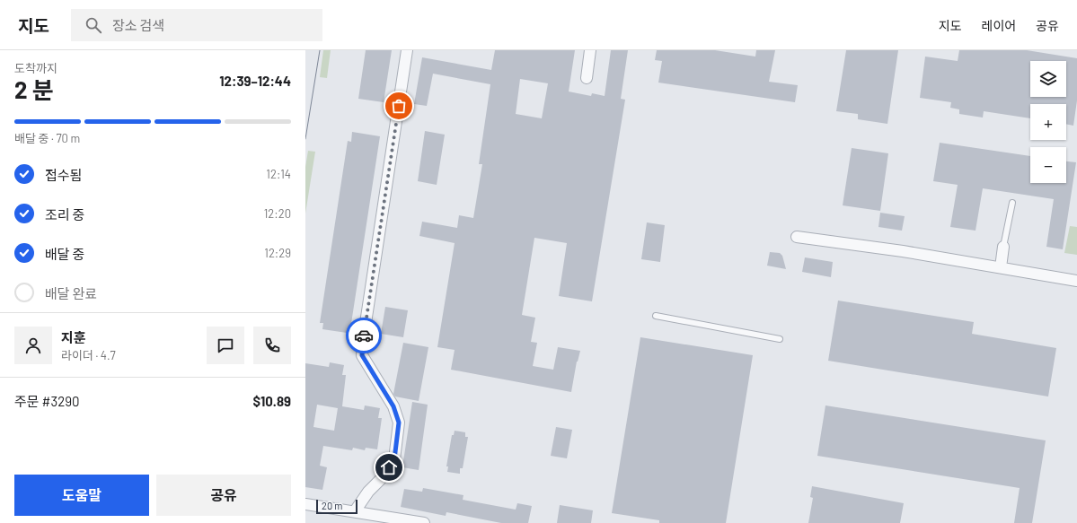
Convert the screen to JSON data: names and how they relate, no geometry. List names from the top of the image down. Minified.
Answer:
{"scale_bar":"20 m","page":{"header":"지도","search":"장소 검색","nav":["지도","레이어","공유"],"heading":["2 분","도착까지","12:39–12:44"],"panel":["지훈","라이더 · 4.7","주문 #3290","$10.89"],"map_buttons":["+","−"],"bar":"배달 중 · 70 m","list":[["접수됨","12:14"],["조리 중","12:20"],["배달 중","12:29"],"배달 완료"],"buttons":["도움말","공유"],"scale":"20 m"}}
